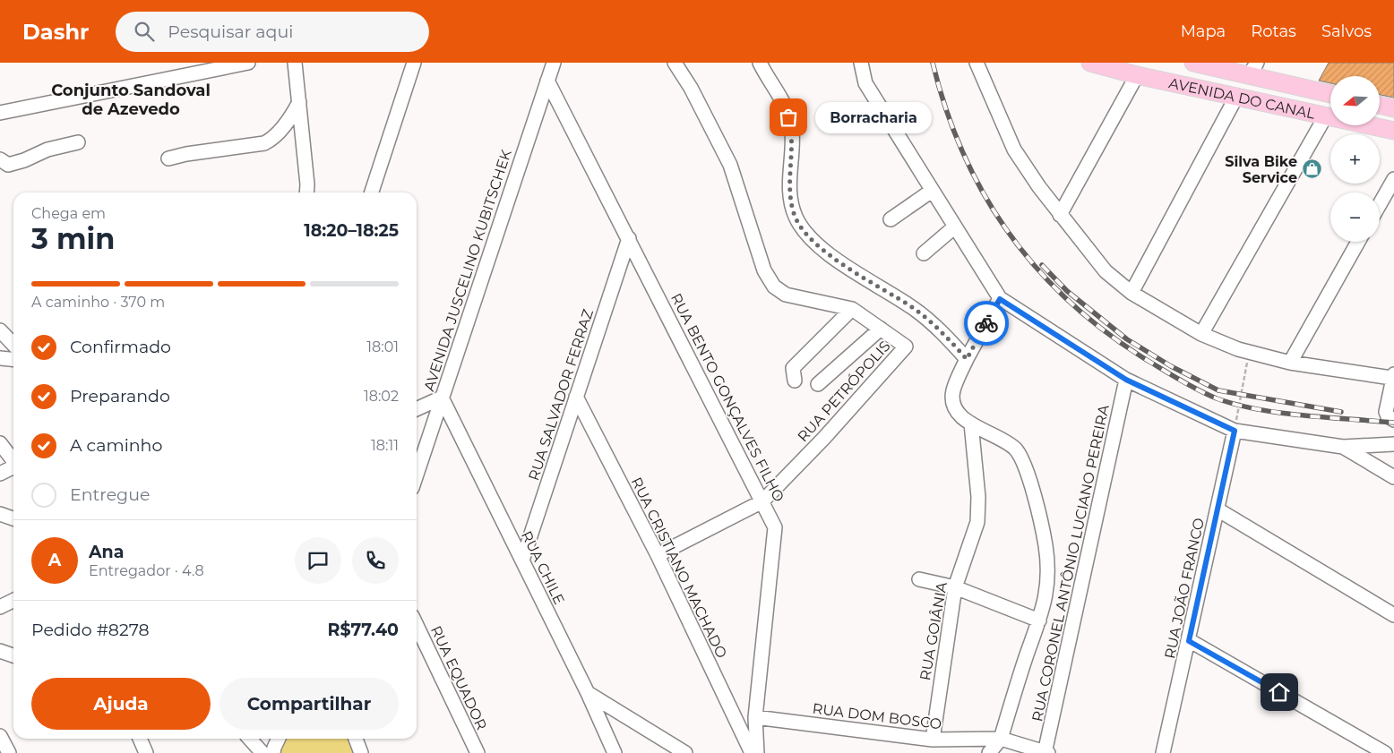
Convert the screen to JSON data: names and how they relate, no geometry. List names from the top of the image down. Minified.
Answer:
{"streets":{"main road":["AVENIDA DO CANAL"],"street":["AVENIDA JUSCELINO KUBITSCHEK","RUA PETRÓPOLIS","RUA SALVADOR FERRAZ","RUA BENTO GONÇALVES FILHO","RUA CORONEL ANTÔNIO LUCIANO PEREIRA","RUA CHILE","RUA CRISTIANO MACHADO","RUA JOÃO FRANCO","RUA GOIÂNIA","RUA EQUADOR","RUA DOM BOSCO"]},"crossings":[["AVENIDA JUSCELINO KUBITSCHEK","RUA BENTO GONÇALVES FILHO"],["AVENIDA JUSCELINO KUBITSCHEK","RUA CHILE"],["RUA PETRÓPOLIS","RUA BENTO GONÇALVES FILHO"],["RUA PETRÓPOLIS","RUA CRISTIANO MACHADO"],["RUA SALVADOR FERRAZ","RUA BENTO GONÇALVES FILHO"],["RUA SALVADOR FERRAZ","RUA CHILE"],["RUA SALVADOR FERRAZ","RUA CRISTIANO MACHADO"],["RUA BENTO GONÇALVES FILHO","RUA DOM BOSCO"],["RUA CORONEL ANTÔNIO LUCIANO PEREIRA","RUA DOM BOSCO"],["RUA GOIÂNIA","RUA DOM BOSCO"]],"districts":["Conjunto Sandoval de Azevedo"],"places":{"other":["Borracharia"],"shop":["Silva Bike Service"]},"north":"left","page":{"header":"Dashr","search":"Pesquisar aqui","nav":["Mapa","Rotas","Salvos"],"map_buttons":["+","−"],"bubble":"Borracharia","heading":["3 min","Chega em","18:20–18:25"],"panel":["Ana","Entregador · 4.8","Pedido #8278","R$77.40"],"bar":"A caminho · 370 m","list":[["Confirmado","18:01"],["Preparando","18:02"],["A caminho","18:11"],"Entregue"],"round":"A","buttons":["Ajuda","Compartilhar"]}}
